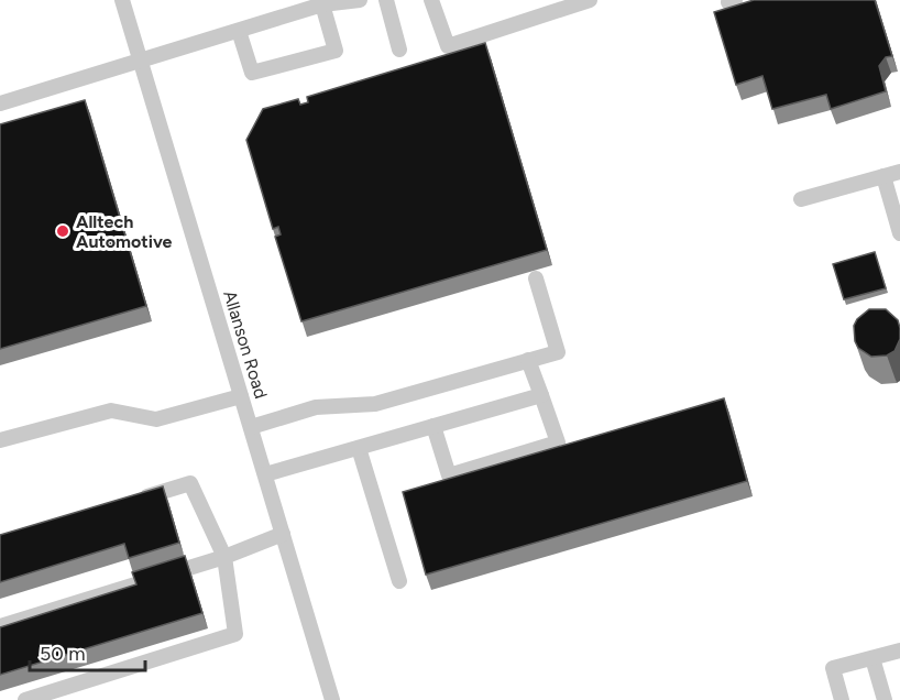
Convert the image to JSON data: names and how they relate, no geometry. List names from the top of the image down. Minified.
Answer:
{"streets":{"street":["Allanson Road"]},"places":["Alltech Automotive"],"scale_bar":"50 m"}
